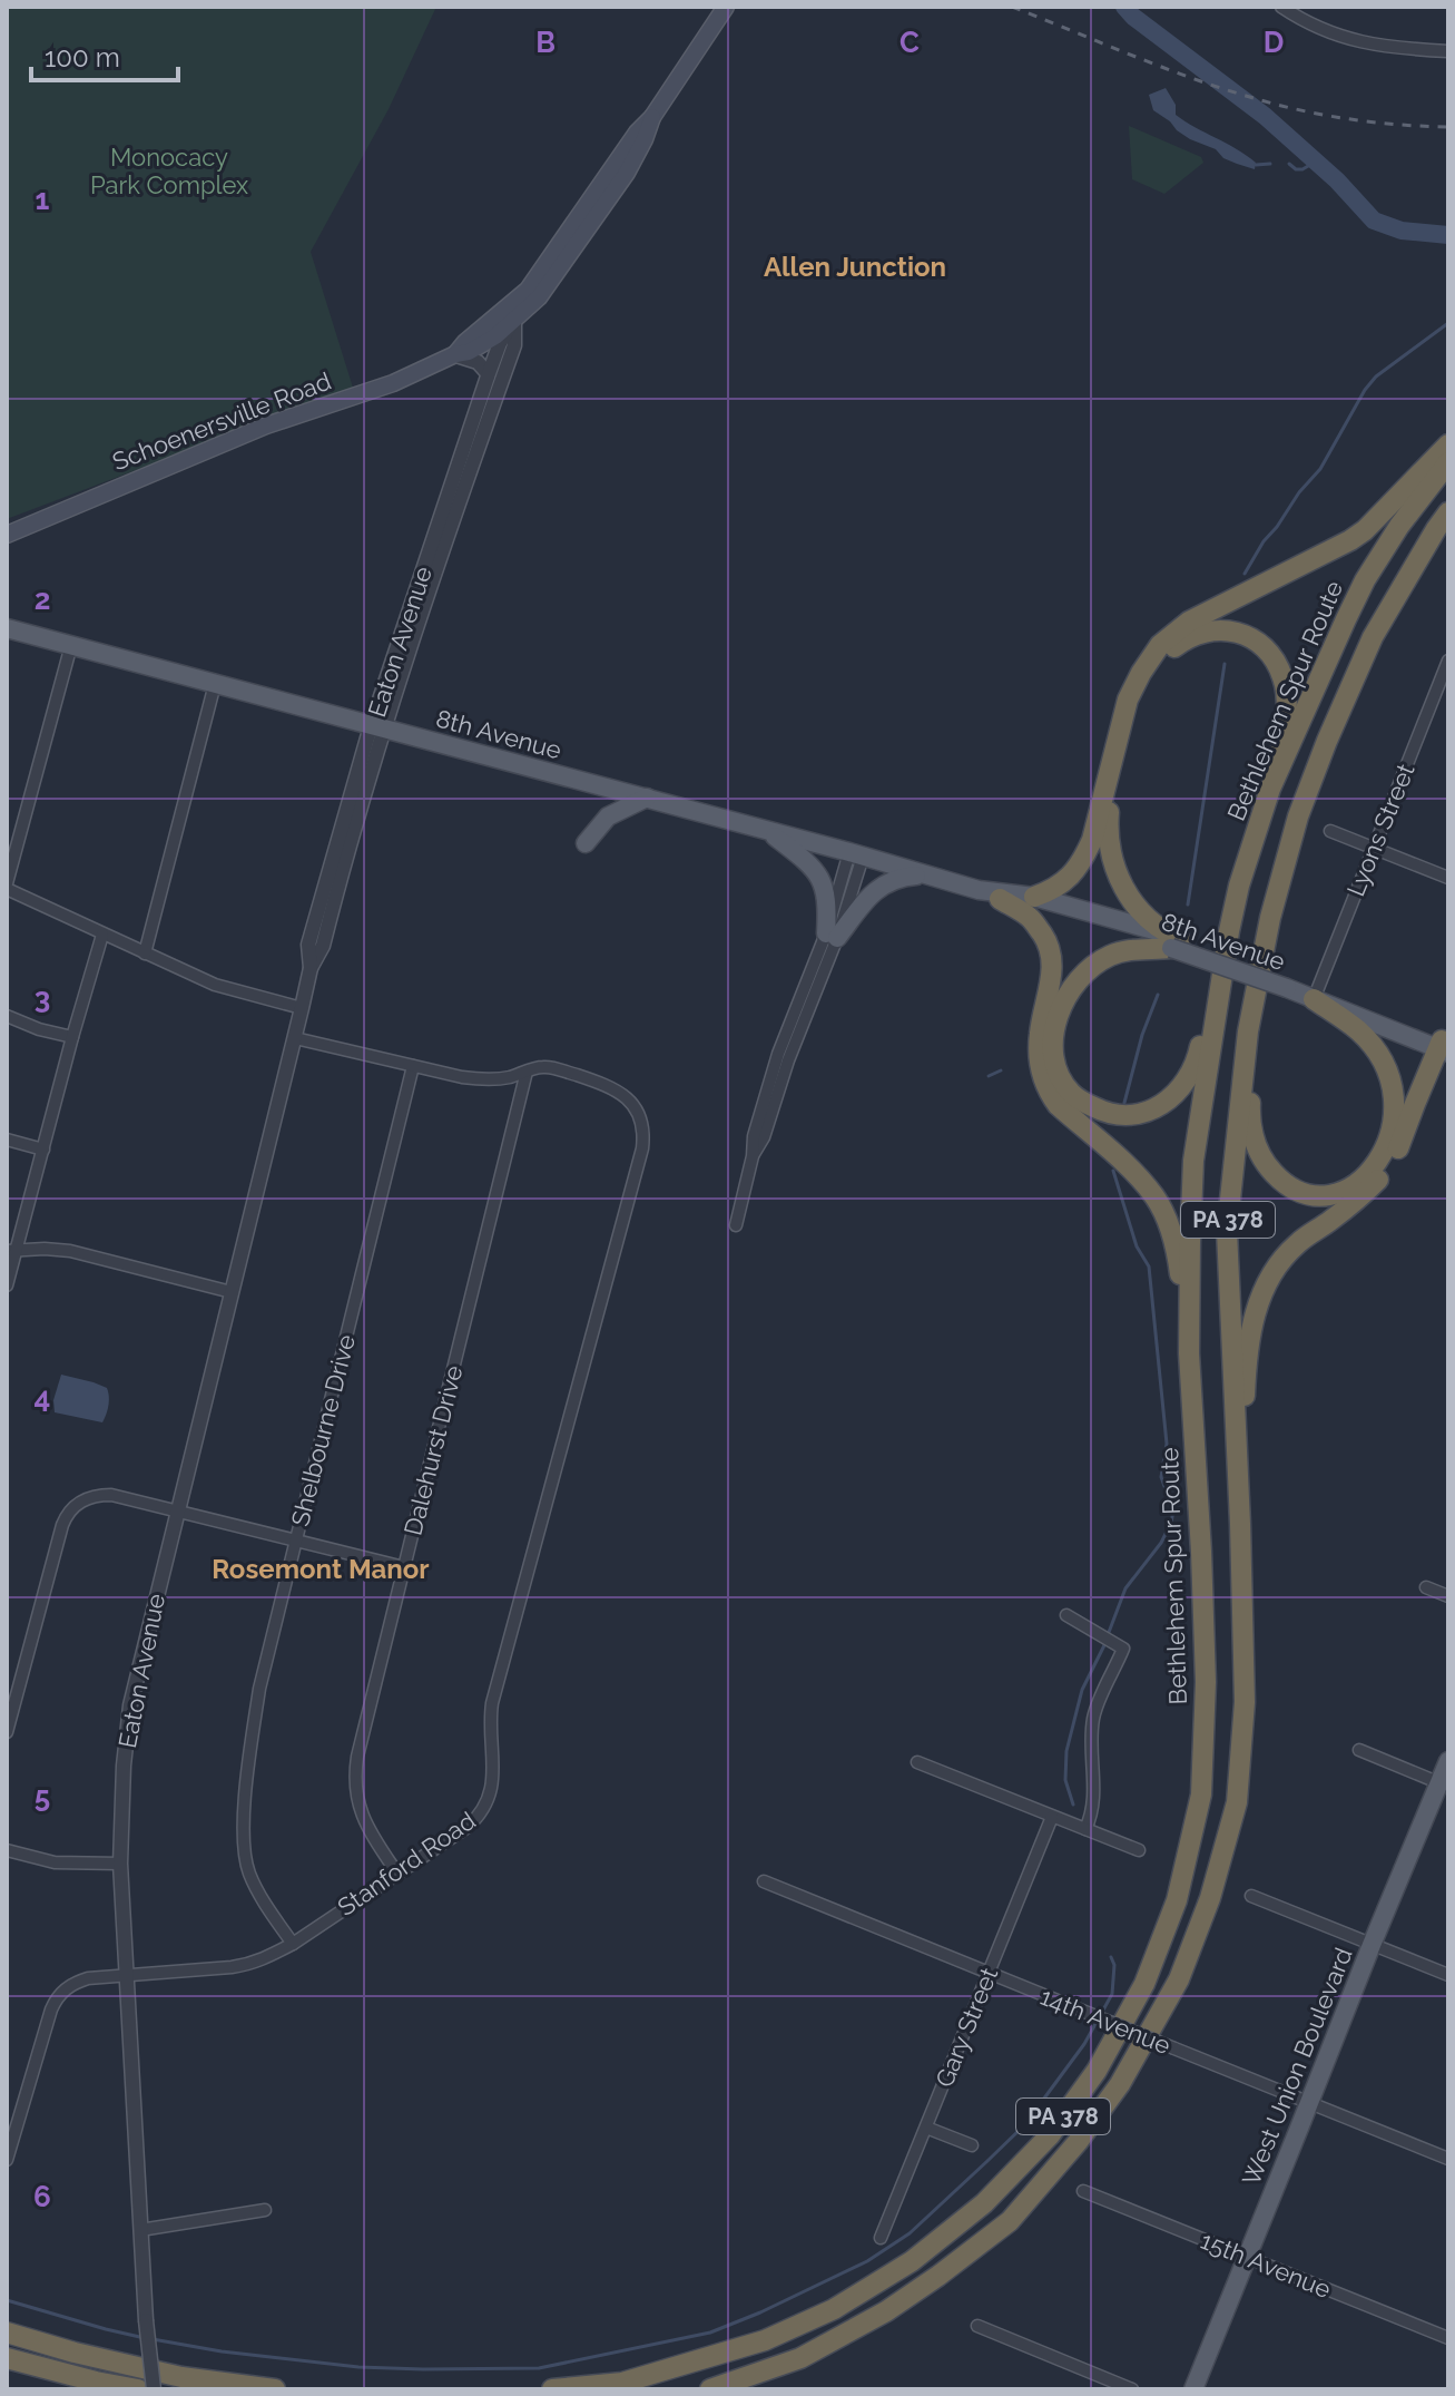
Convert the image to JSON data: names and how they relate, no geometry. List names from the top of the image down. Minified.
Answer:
{"streets":{"highway":["Bethlehem Spur Route","PA 378"],"main road":["Schoenersville Road","8th Avenue","West Union Boulevard"],"street":["Eaton Avenue","Lyons Street","Shelbourne Drive","Dalehurst Drive","Stanford Road","14th Avenue","Gary Street","15th Avenue"]},"crossings":[["Schoenersville Road","Eaton Avenue"],["Eaton Avenue","8th Avenue"],["Eaton Avenue","Stanford Road"],["8th Avenue","Lyons Street"],["Shelbourne Drive","Stanford Road"],["Dalehurst Drive","Stanford Road"],["14th Avenue","Gary Street"],["14th Avenue","West Union Boulevard"],["West Union Boulevard","15th Avenue"]],"districts":["Allen Junction","Rosemont Manor"],"parks":["Monocacy Park Complex"],"scale_bar":"100 m","grid":{"columns":["B","C","D"],"rows":["1","2","3","4","5","6"]}}
